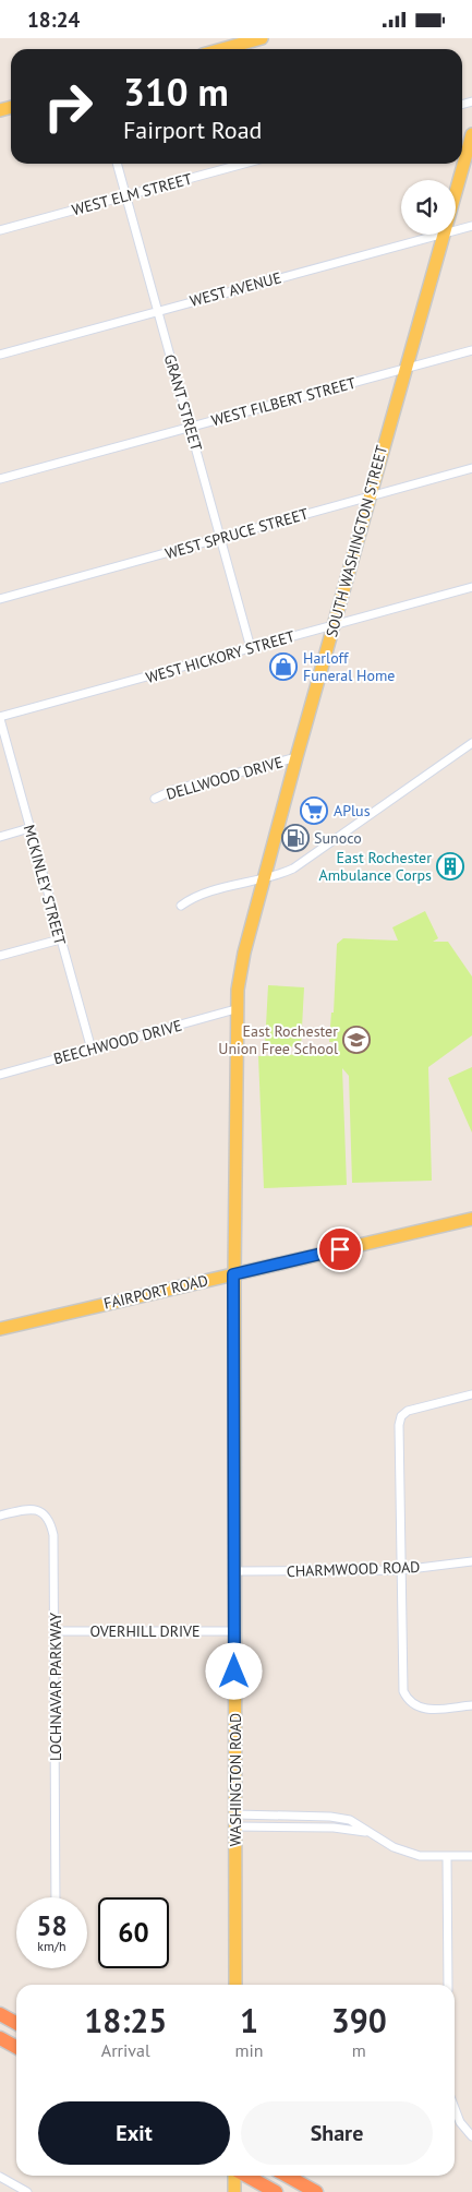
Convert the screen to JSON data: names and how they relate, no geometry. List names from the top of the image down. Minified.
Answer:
{"streets":{"main road":["SOUTH WASHINGTON STREET","FAIRPORT ROAD","WASHINGTON ROAD"],"street":["WEST ELM STREET","WEST AVENUE","WEST FILBERT STREET","GRANT STREET","WEST SPRUCE STREET","WEST HICKORY STREET","DELLWOOD DRIVE","MCKINLEY STREET","BEECHWOOD DRIVE","CHARMWOOD ROAD","OVERHILL DRIVE","LOCHNAVAR PARKWAY"]},"crossings":[["WEST ELM STREET","GRANT STREET"],["WEST AVENUE","GRANT STREET"],["WEST FILBERT STREET","GRANT STREET"],["WEST FILBERT STREET","SOUTH WASHINGTON STREET"],["GRANT STREET","WEST SPRUCE STREET"],["GRANT STREET","WEST HICKORY STREET"],["WEST SPRUCE STREET","SOUTH WASHINGTON STREET"],["SOUTH WASHINGTON STREET","WEST HICKORY STREET"],["SOUTH WASHINGTON STREET","DELLWOOD DRIVE"],["SOUTH WASHINGTON STREET","BEECHWOOD DRIVE"],["SOUTH WASHINGTON STREET","FAIRPORT ROAD"],["SOUTH WASHINGTON STREET","WASHINGTON ROAD"],["WEST HICKORY STREET","MCKINLEY STREET"],["MCKINLEY STREET","BEECHWOOD DRIVE"],["FAIRPORT ROAD","WASHINGTON ROAD"],["CHARMWOOD ROAD","WASHINGTON ROAD"],["OVERHILL DRIVE","LOCHNAVAR PARKWAY"],["OVERHILL DRIVE","WASHINGTON ROAD"]],"places":{"shop":["Harloff Funeral Home"],"supermarket":["APlus"],"fuel station":["Sunoco"],"building":["East Rochester Ambulance Corps"],"school or university":["East Rochester Union Free School"]},"page":{"status":"18:24","turn":["310 m","Fairport Road"],"speed":"58 km/h","limit":"60","eta":["18:25","Arrival","1","min","390","m"],"buttons":["Exit","Share"]}}
